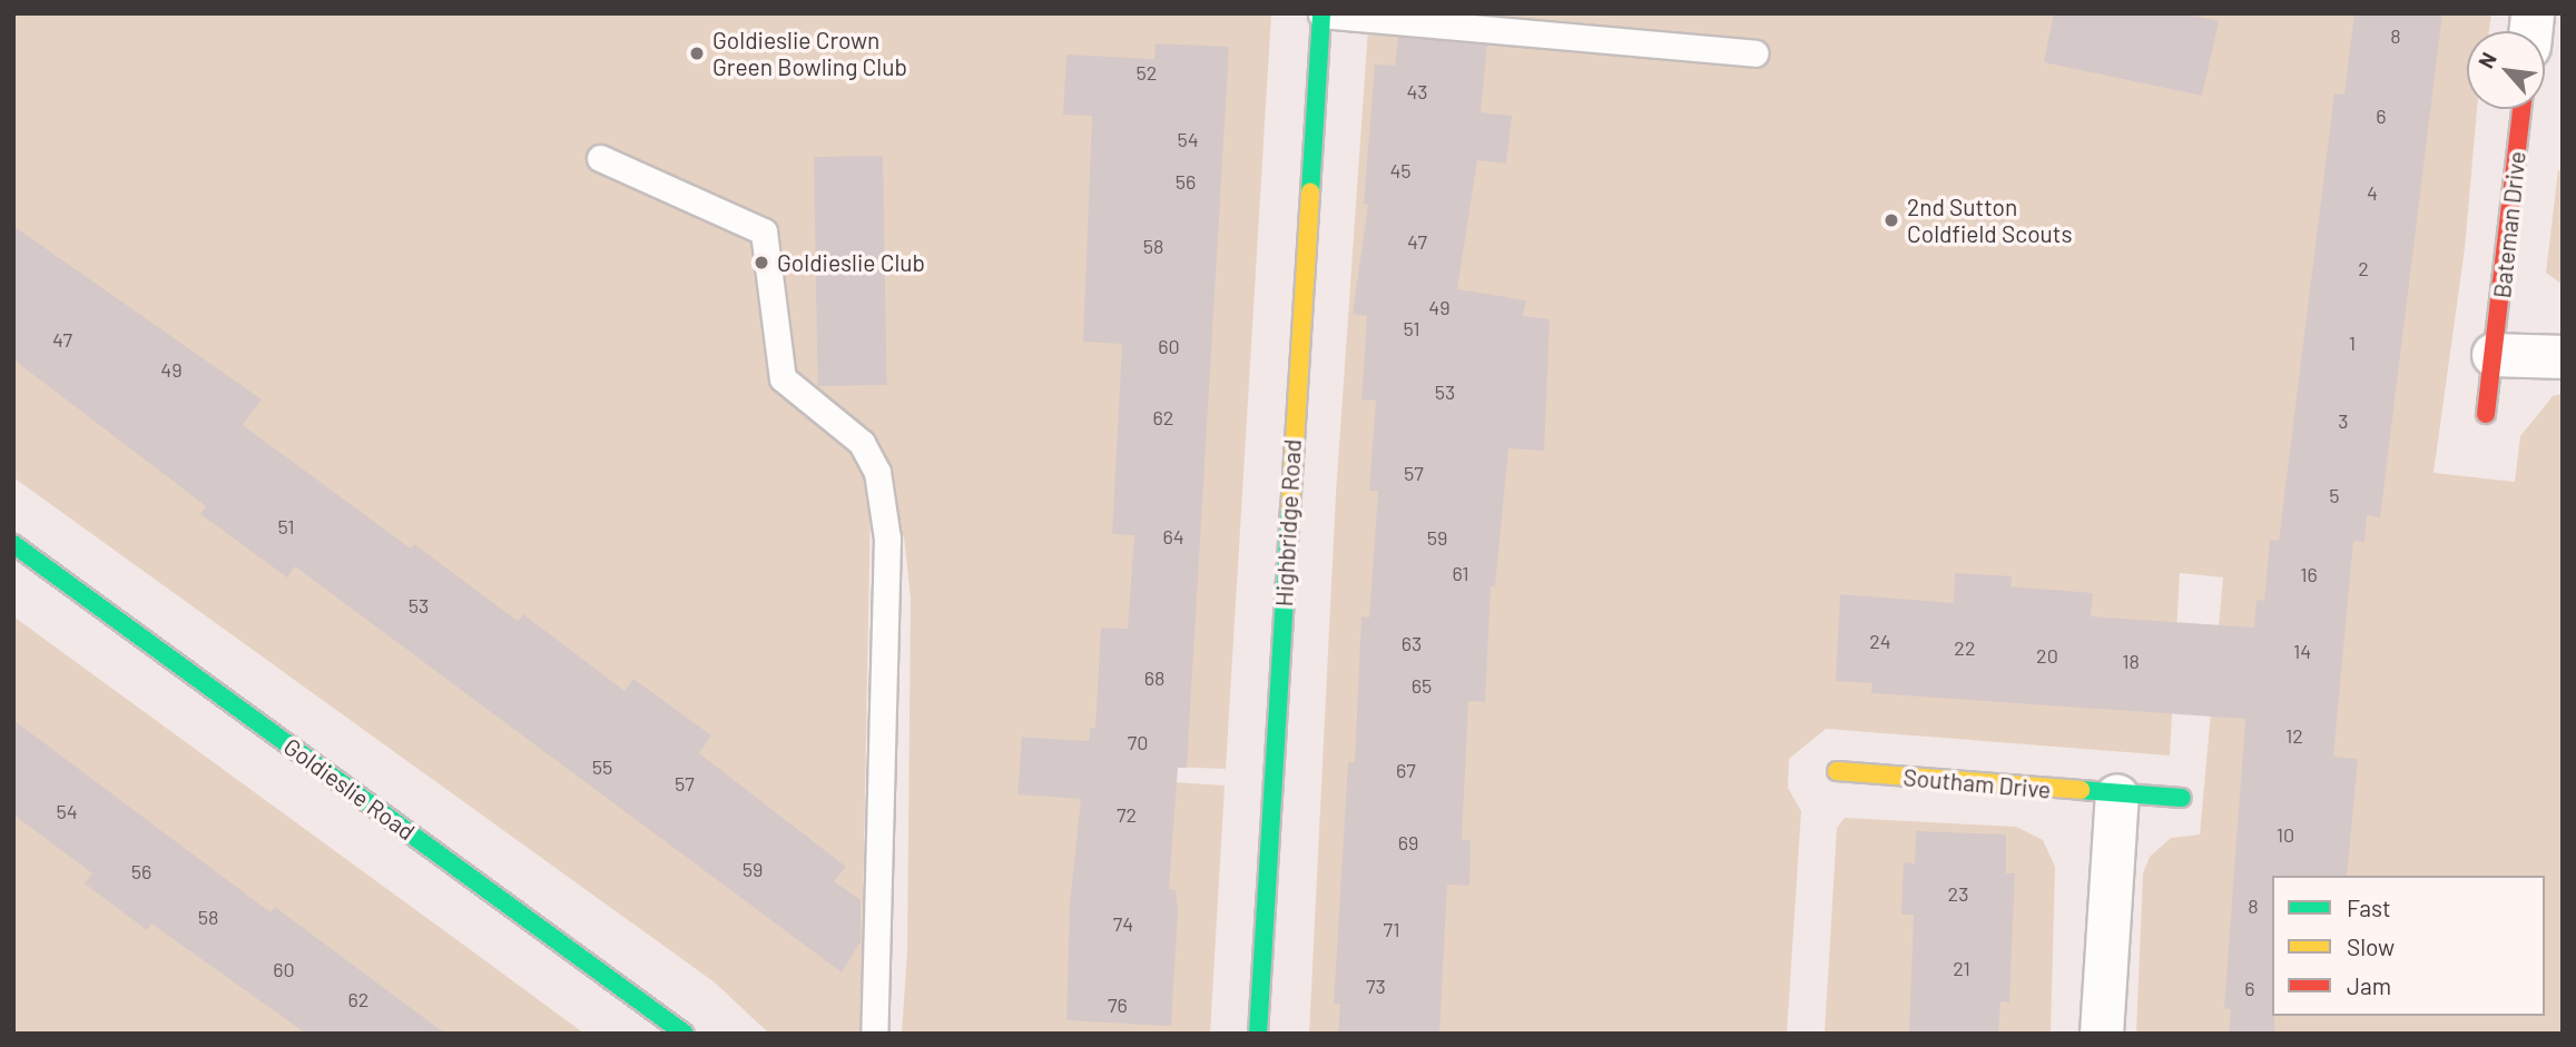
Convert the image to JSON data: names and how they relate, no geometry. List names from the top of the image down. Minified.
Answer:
{"streets":{"street":["Bateman Drive","Highbridge Road","Southam Drive","Goldieslie Road"]},"places":["Goldieslie Crown Green Bowling Club","2nd Sutton Coldfield Scouts","Goldieslie Club"],"house_numbers":["8","52","43","6","54","45","56","4","47","58","2","49","51","47","1","60","49","53","62","3","57","5","51","64","59","61","16","53","24","63","22","14","20","18","68","65","12","70","55","67","57","54","72","10","69","59","56","23","8","58","74","71","21","60","73","6","62","76"],"legend":["Fast","Slow","Jam"],"north":"top left"}
